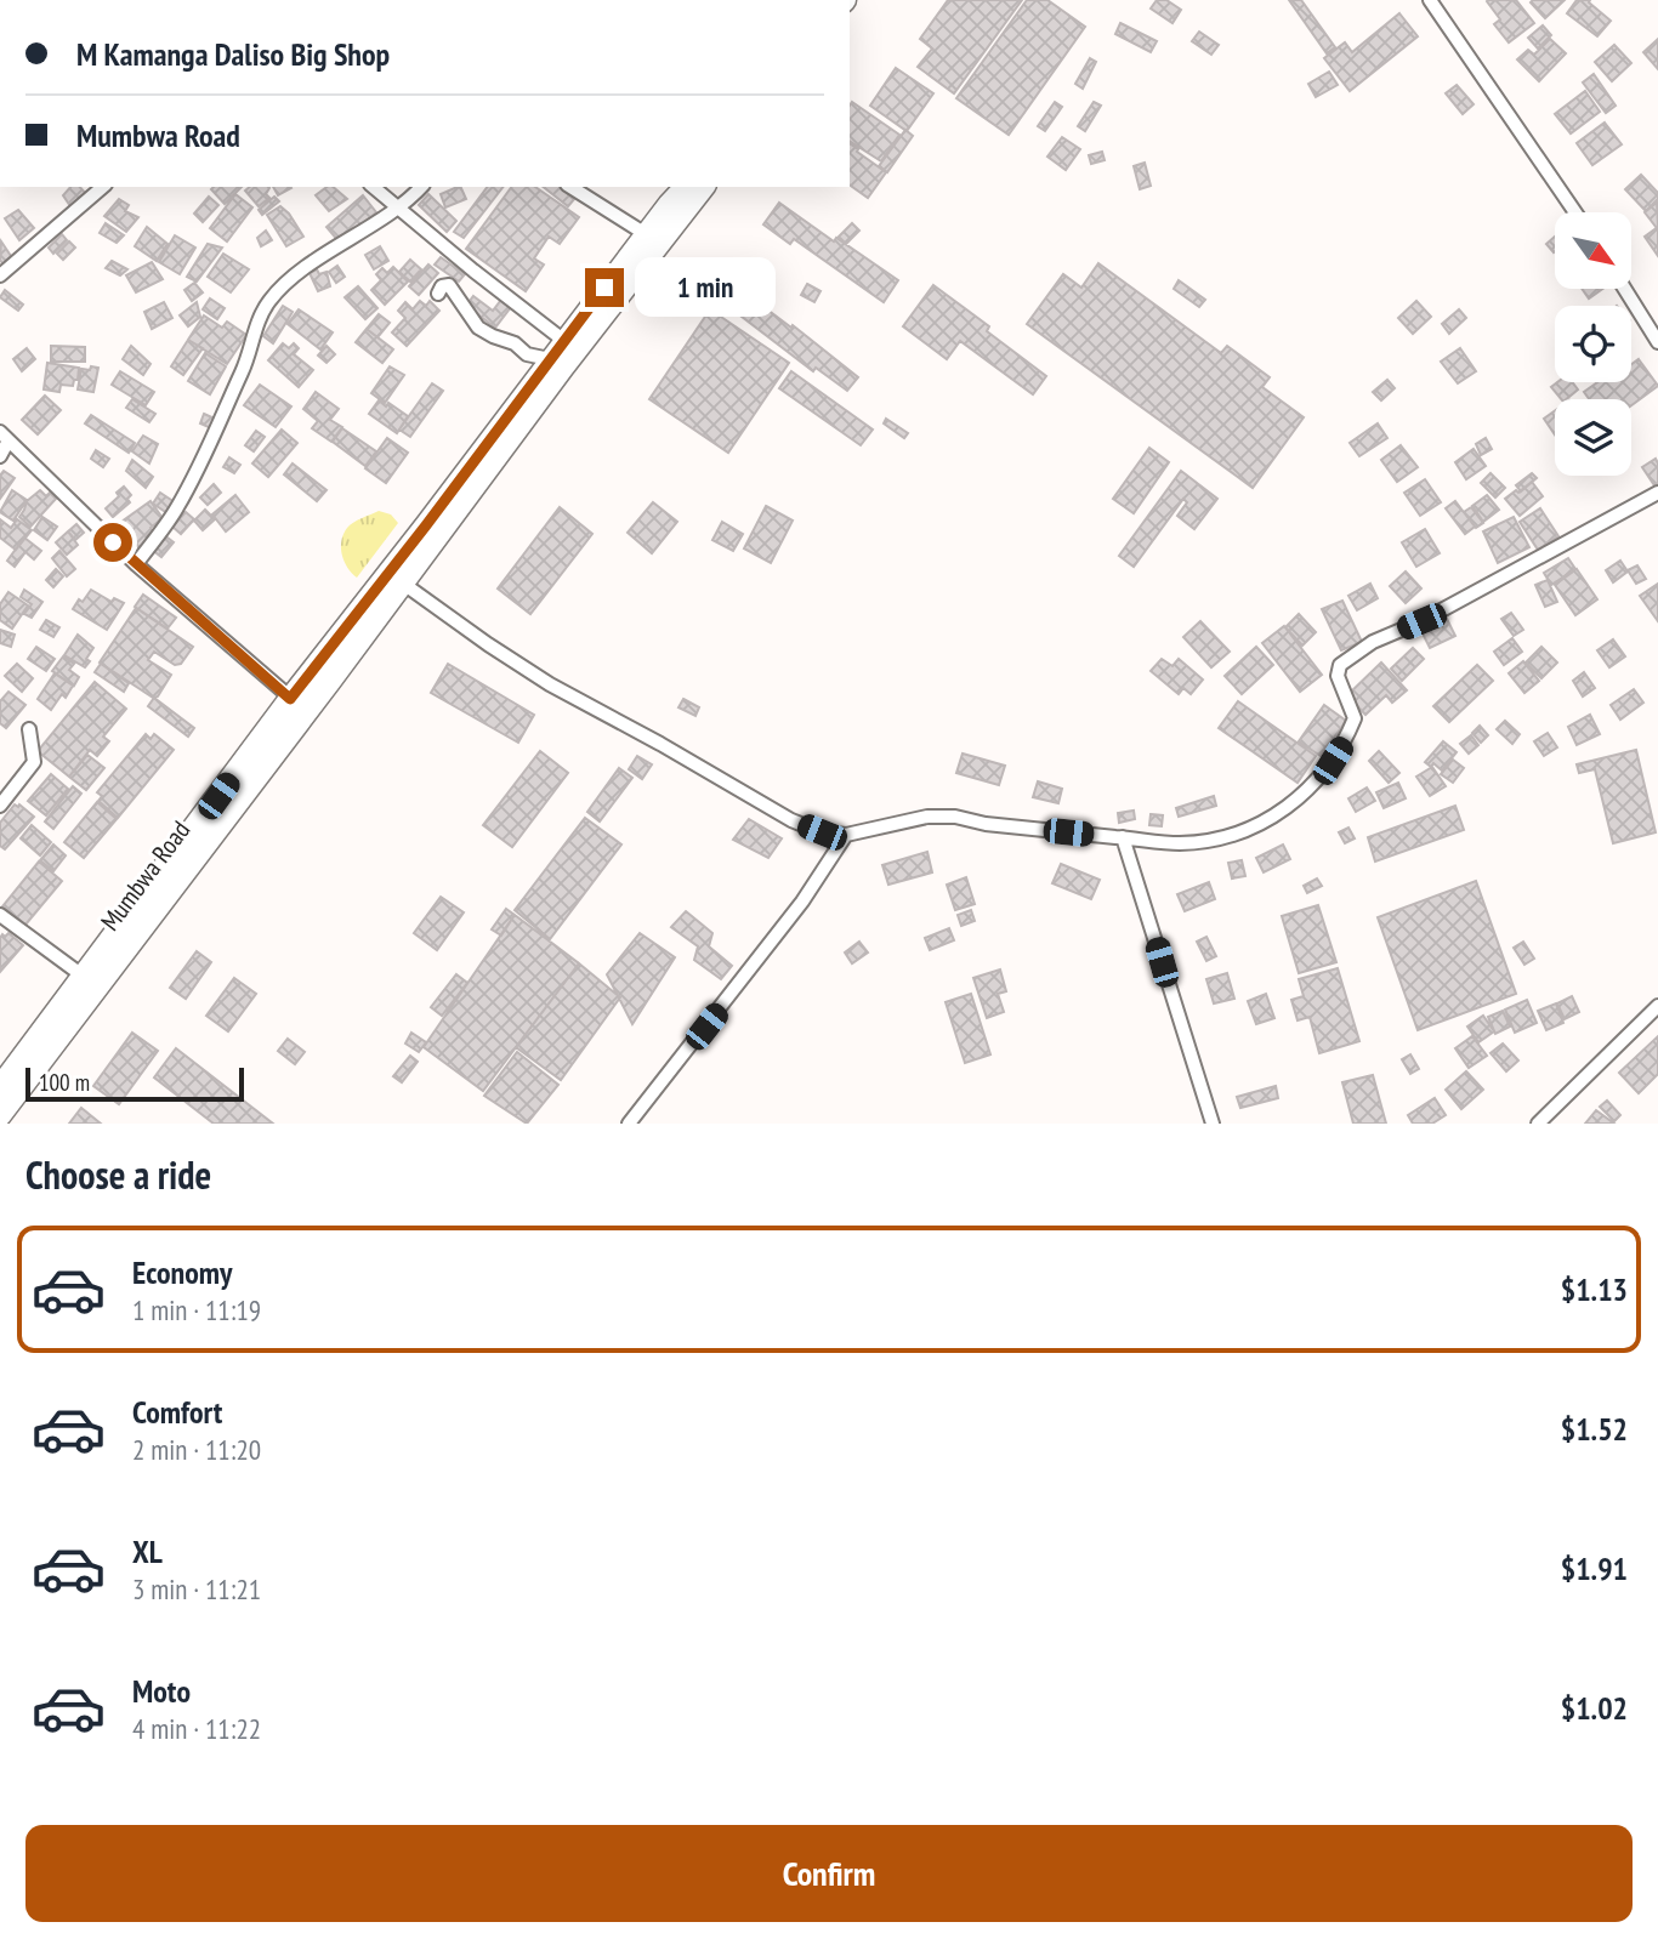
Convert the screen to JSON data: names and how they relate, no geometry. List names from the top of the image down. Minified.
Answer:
{"streets":{"main road":["Mumbwa Road"]},"scale_bar":"100 m","north":"bottom right","page":{"banner":["M Kamanga Daliso Big Shop","Mumbwa Road"],"bubble":"1 min","scale":"100 m","heading":"Choose a ride","list":[{"name":"Economy","note":"1 min · 11:19","value":"$1.13"},{"name":"Comfort","note":"2 min · 11:20","value":"$1.52"},{"name":"XL","note":"3 min · 11:21","value":"$1.91"},{"name":"Moto","note":"4 min · 11:22","value":"$1.02"}],"buttons":"Confirm"}}
